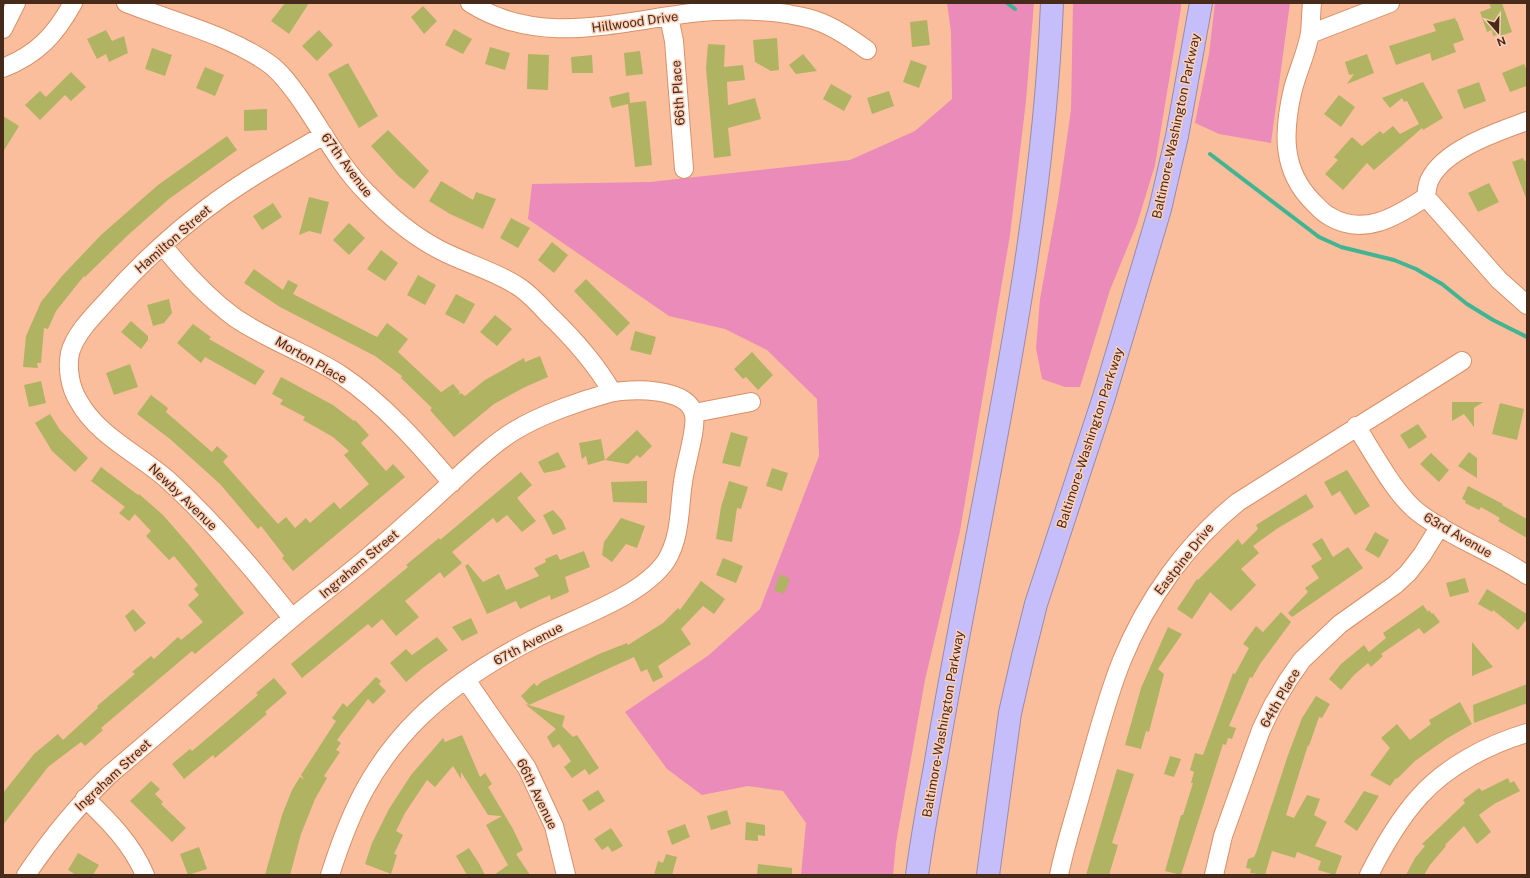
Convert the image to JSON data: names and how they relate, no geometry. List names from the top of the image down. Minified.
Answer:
{"streets":{"highway":["Baltimore-Washington Parkway"],"street":["Hillwood Drive","66th Place","67th Avenue","Hamilton Street","Morton Place","Newby Avenue","63rd Avenue","Eastpine Drive","Ingraham Street","64th Place","66th Avenue"]},"crossings":[["Hillwood Drive","66th Place"],["67th Avenue","Hamilton Street"],["67th Avenue","Ingraham Street"],["67th Avenue","66th Avenue"],["Hamilton Street","Morton Place"],["Hamilton Street","Newby Avenue"],["Morton Place","Ingraham Street"],["Newby Avenue","Ingraham Street"],["63rd Avenue","Eastpine Drive"],["63rd Avenue","64th Place"]],"north":"bottom"}
